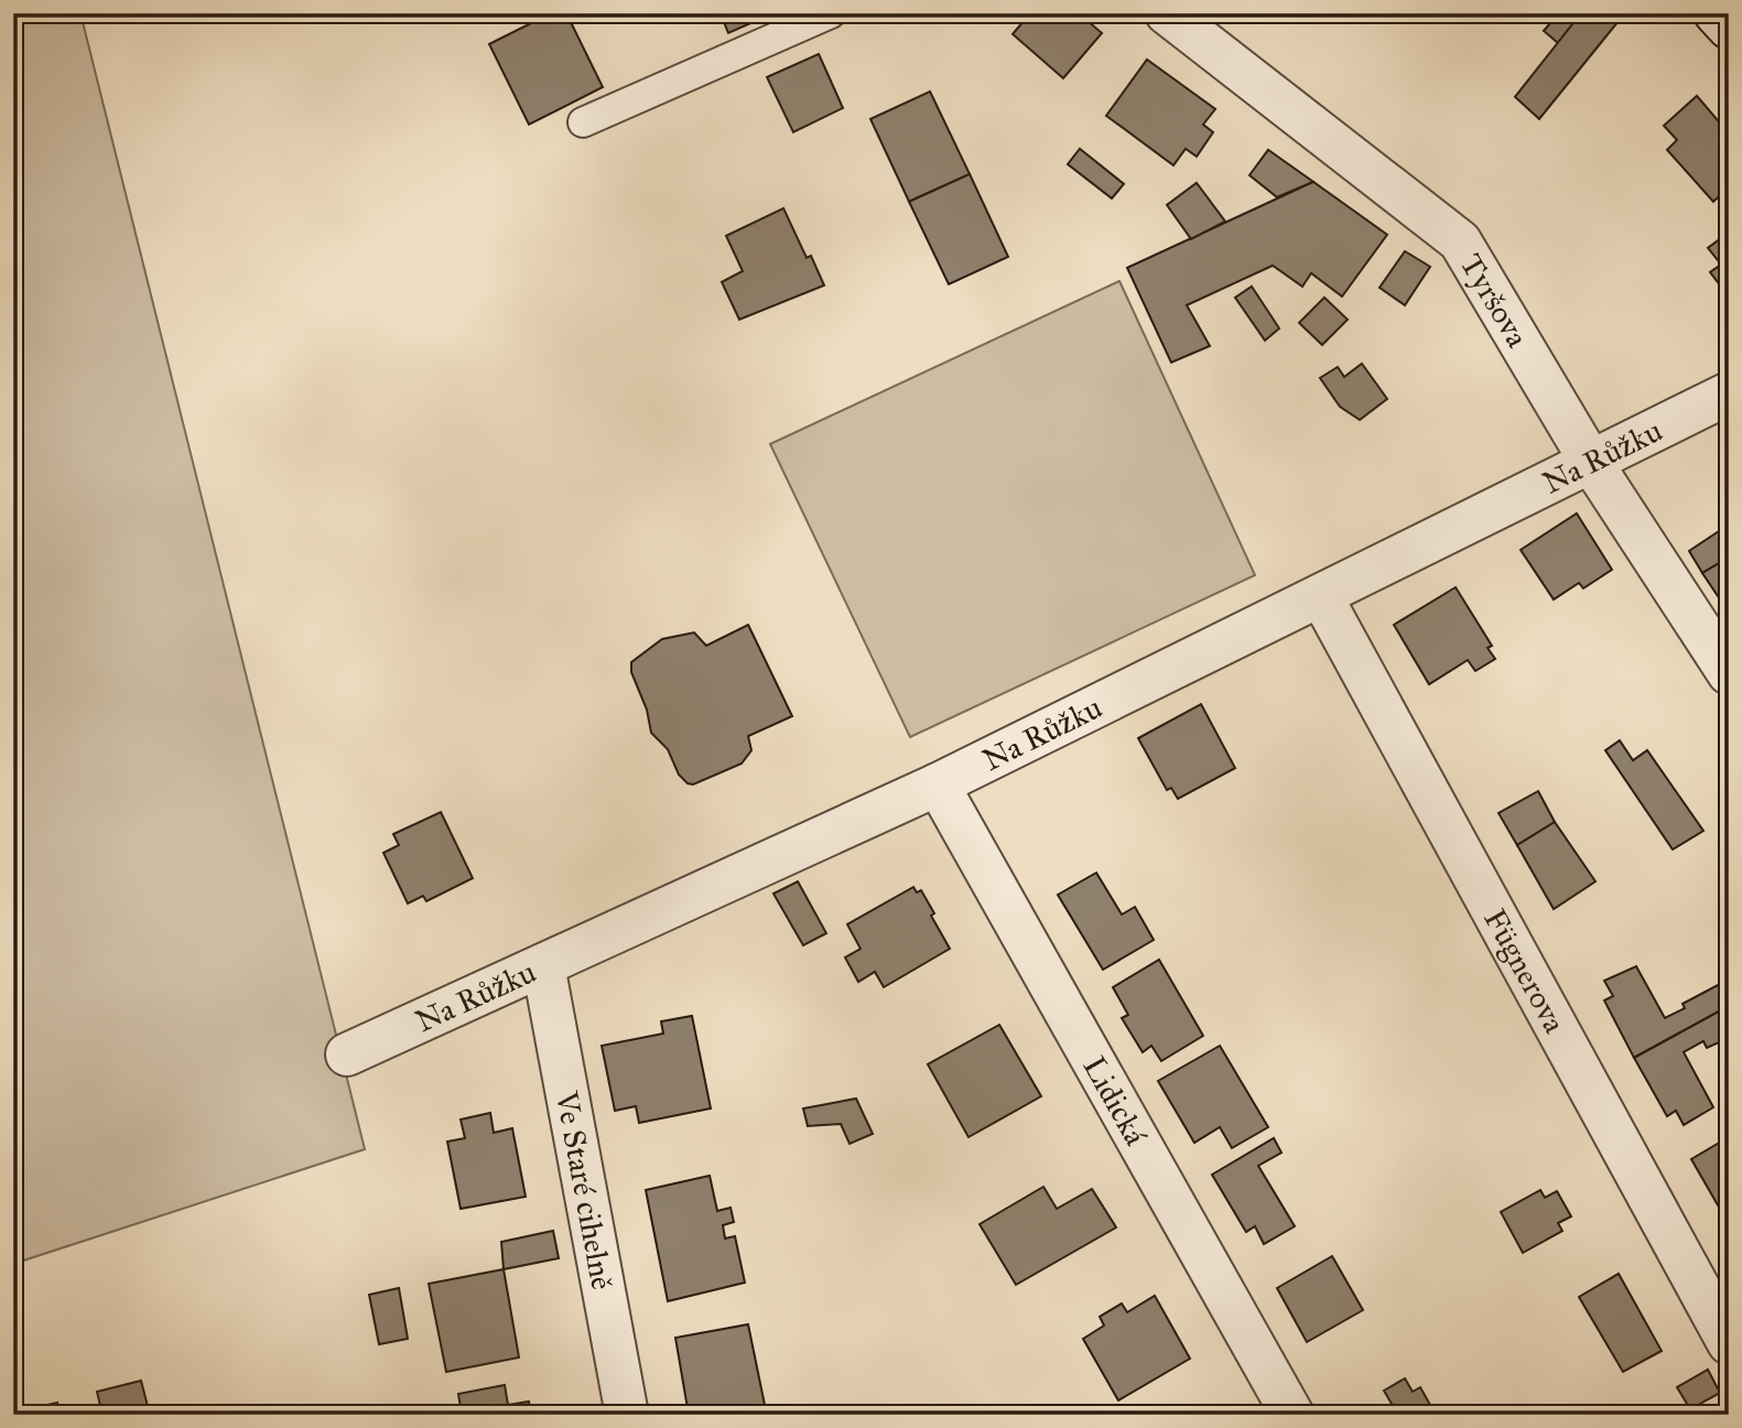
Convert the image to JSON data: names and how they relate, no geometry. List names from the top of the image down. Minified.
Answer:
{"streets":{"street":["Tyršova","Na Růžku","Fügnerova","Lidická","Ve Staré cihelně"]},"crossings":[["Tyršova","Na Růžku"],["Na Růžku","Fügnerova"],["Na Růžku","Lidická"],["Na Růžku","Ve Staré cihelně"]]}
